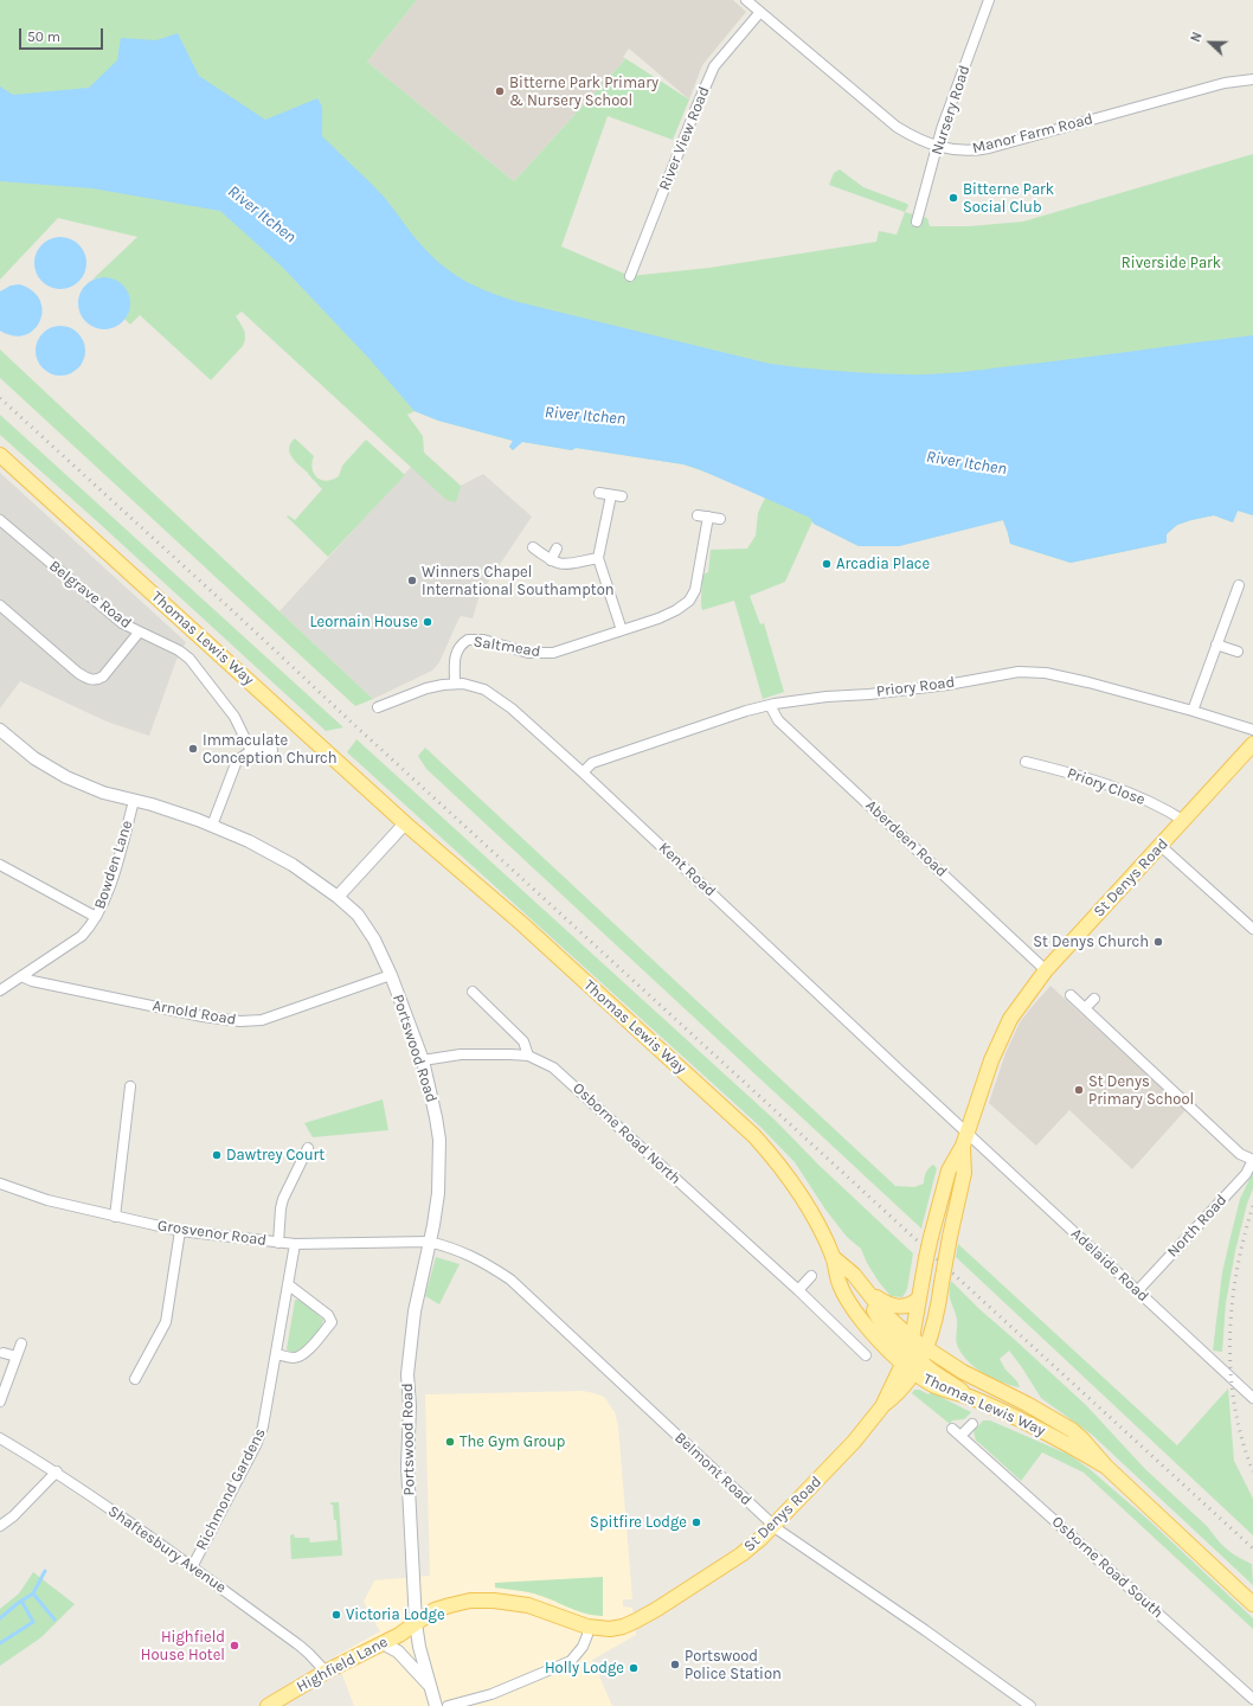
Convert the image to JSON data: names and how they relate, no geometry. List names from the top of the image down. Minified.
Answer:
{"streets":{"main road":["Thomas Lewis Way","St Denys Road","Highfield Lane"],"street":["Nursery Road","Manor Farm Road","River View Road","Belgrave Road","Saltmead","Priory Road","Priory Close","Aberdeen Road","Bowden Lane","Kent Road","Arnold Road","Portswood Road","Osborne Road North","North Road","Grosvenor Road","Adelaide Road","Belmont Road","Richmond Gardens","Shaftesbury Avenue","Osborne Road South"]},"crossings":[["Nursery Road","Manor Farm Road"],["Manor Farm Road","River View Road"],["Thomas Lewis Way","St Denys Road"],["Saltmead","Kent Road"],["Priory Road","Aberdeen Road"],["Priory Road","Kent Road"],["Priory Close","St Denys Road"],["Aberdeen Road","St Denys Road"],["Bowden Lane","Arnold Road"],["Bowden Lane","Portswood Road"],["Kent Road","St Denys Road"],["Kent Road","Adelaide Road"],["St Denys Road","Portswood Road"],["St Denys Road","Adelaide Road"],["St Denys Road","Belmont Road"],["St Denys Road","Highfield Lane"],["Arnold Road","Portswood Road"],["Portswood Road","Osborne Road North"],["Portswood Road","Grosvenor Road"],["Portswood Road","Belmont Road"],["Portswood Road","Highfield Lane"],["North Road","Adelaide Road"],["Grosvenor Road","Belmont Road"],["Grosvenor Road","Richmond Gardens"],["Richmond Gardens","Shaftesbury Avenue"],["Shaftesbury Avenue","Highfield Lane"]],"water":["River Itchen"],"parks":["Riverside Park"],"places":["Bitterne Park Primary & Nursery School","Bitterne Park Social Club","Arcadia Place","Winners Chapel International Southampton","Leornain House","Immaculate Conception Church","St Denys Church","St Denys Primary School","Dawtrey Court","The Gym Group","Spitfire Lodge","Victoria Lodge","Highfield House Hotel","Portswood Police Station","Holly Lodge"],"scale_bar":"50 m","north":"left"}
